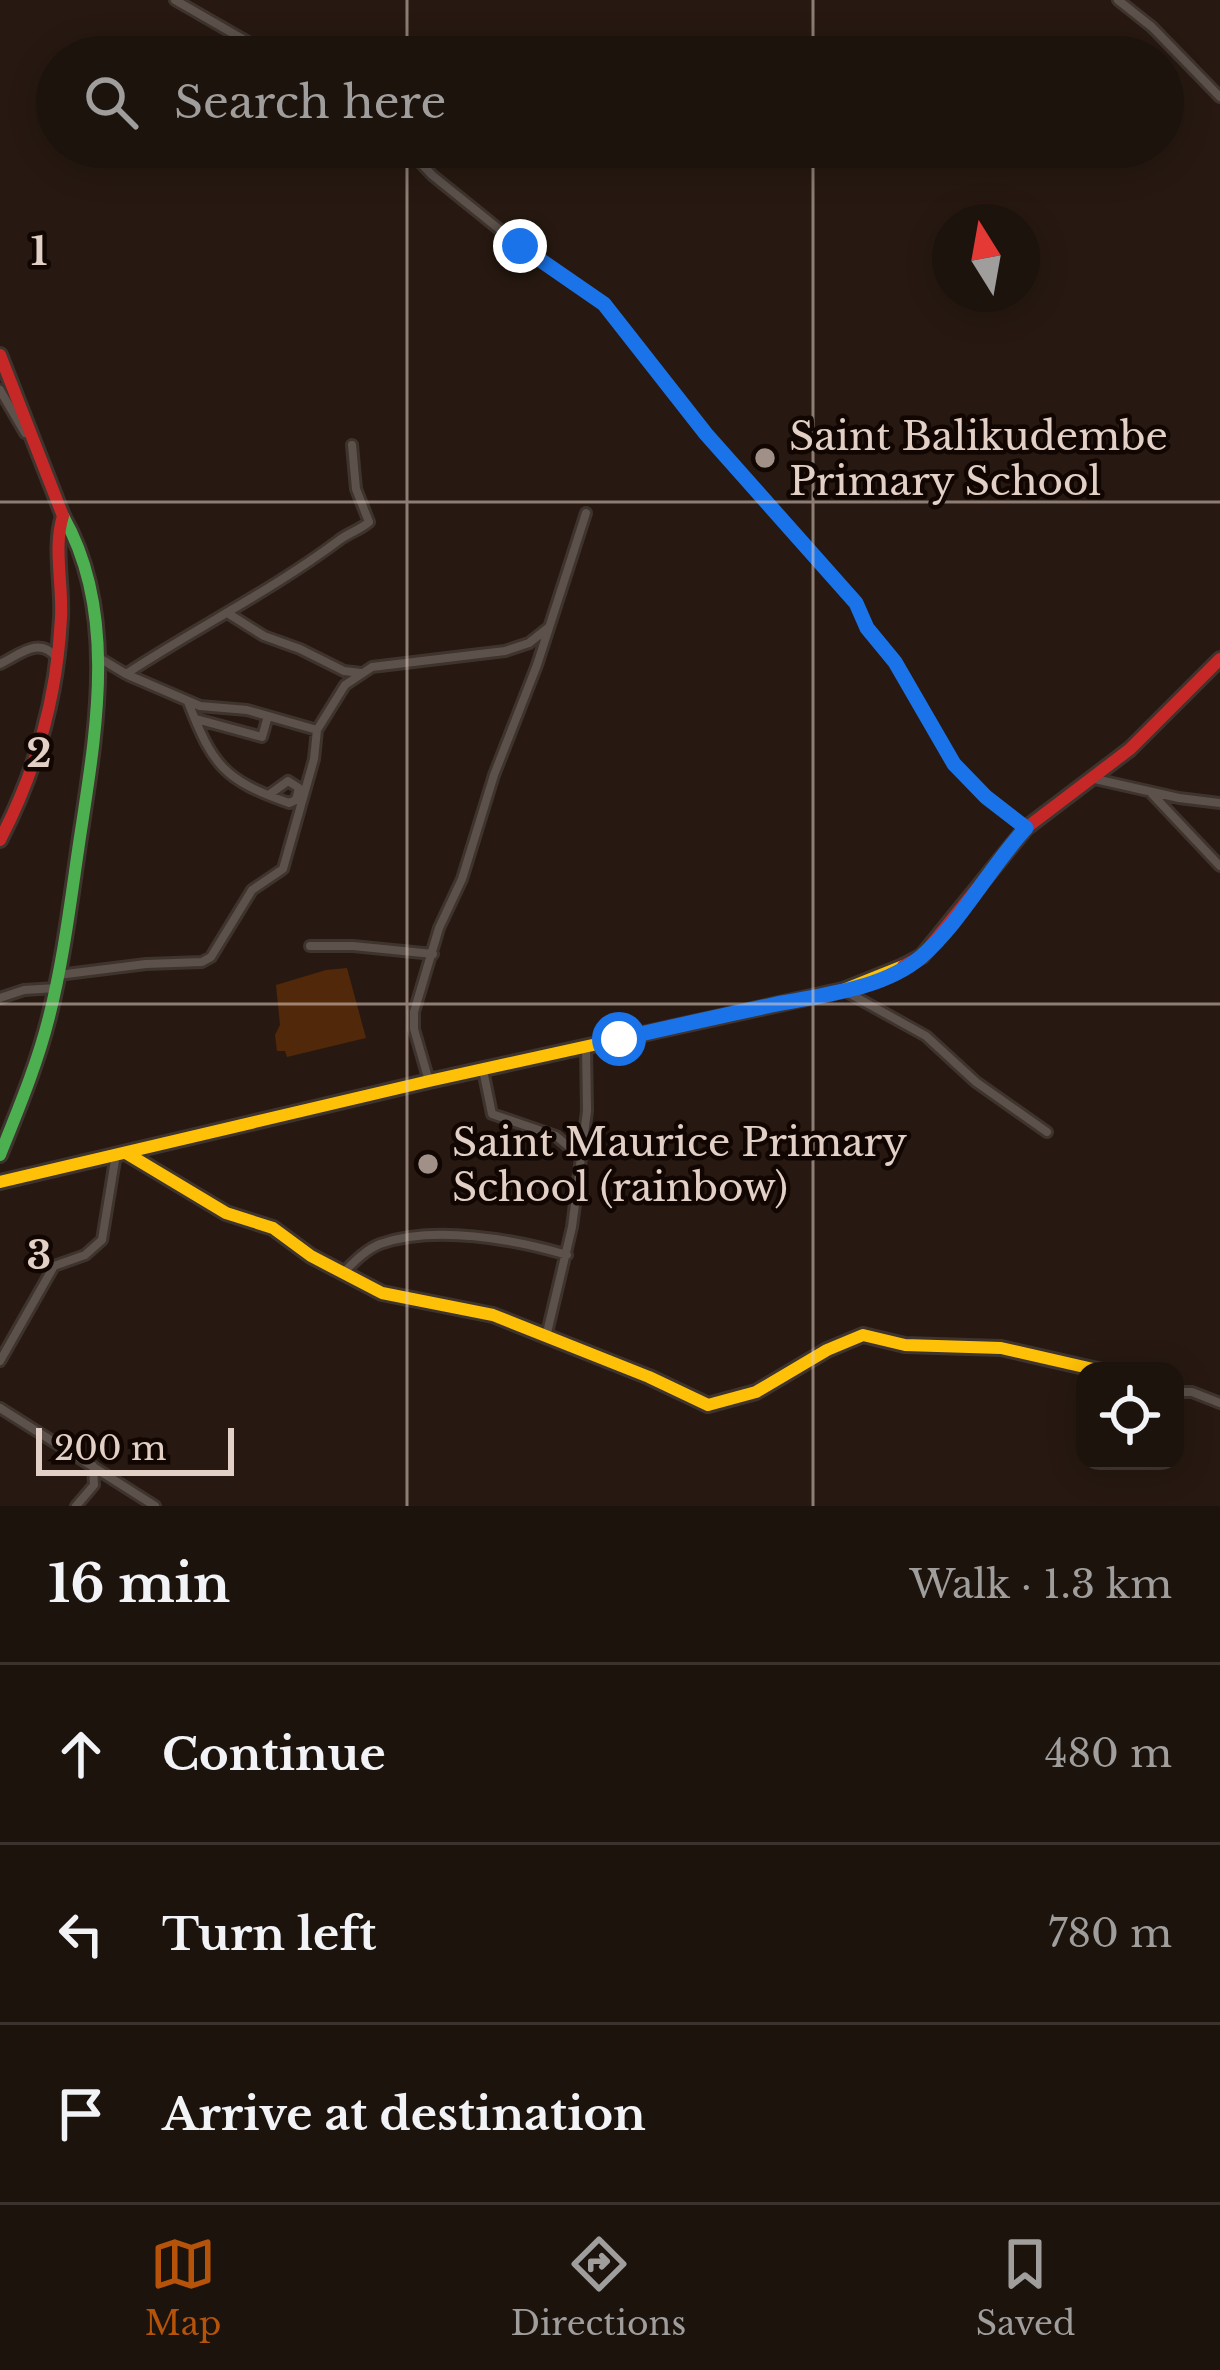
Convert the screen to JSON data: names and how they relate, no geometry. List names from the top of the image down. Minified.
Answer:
{"places":["Saint Balikudembe Primary School","Saint Maurice Primary School (rainbow)"],"scale_bar":"200 m","north":"top","page":{"search":"Search here","scale":"200 m","heading":["16 min","Walk · 1.3 km"],"list":[["Continue","480 m"],["Turn left","780 m"],"Arrive at destination"],"nav":["Map","Directions","Saved"]},"grid":{"rows":["1","2","3"]}}
